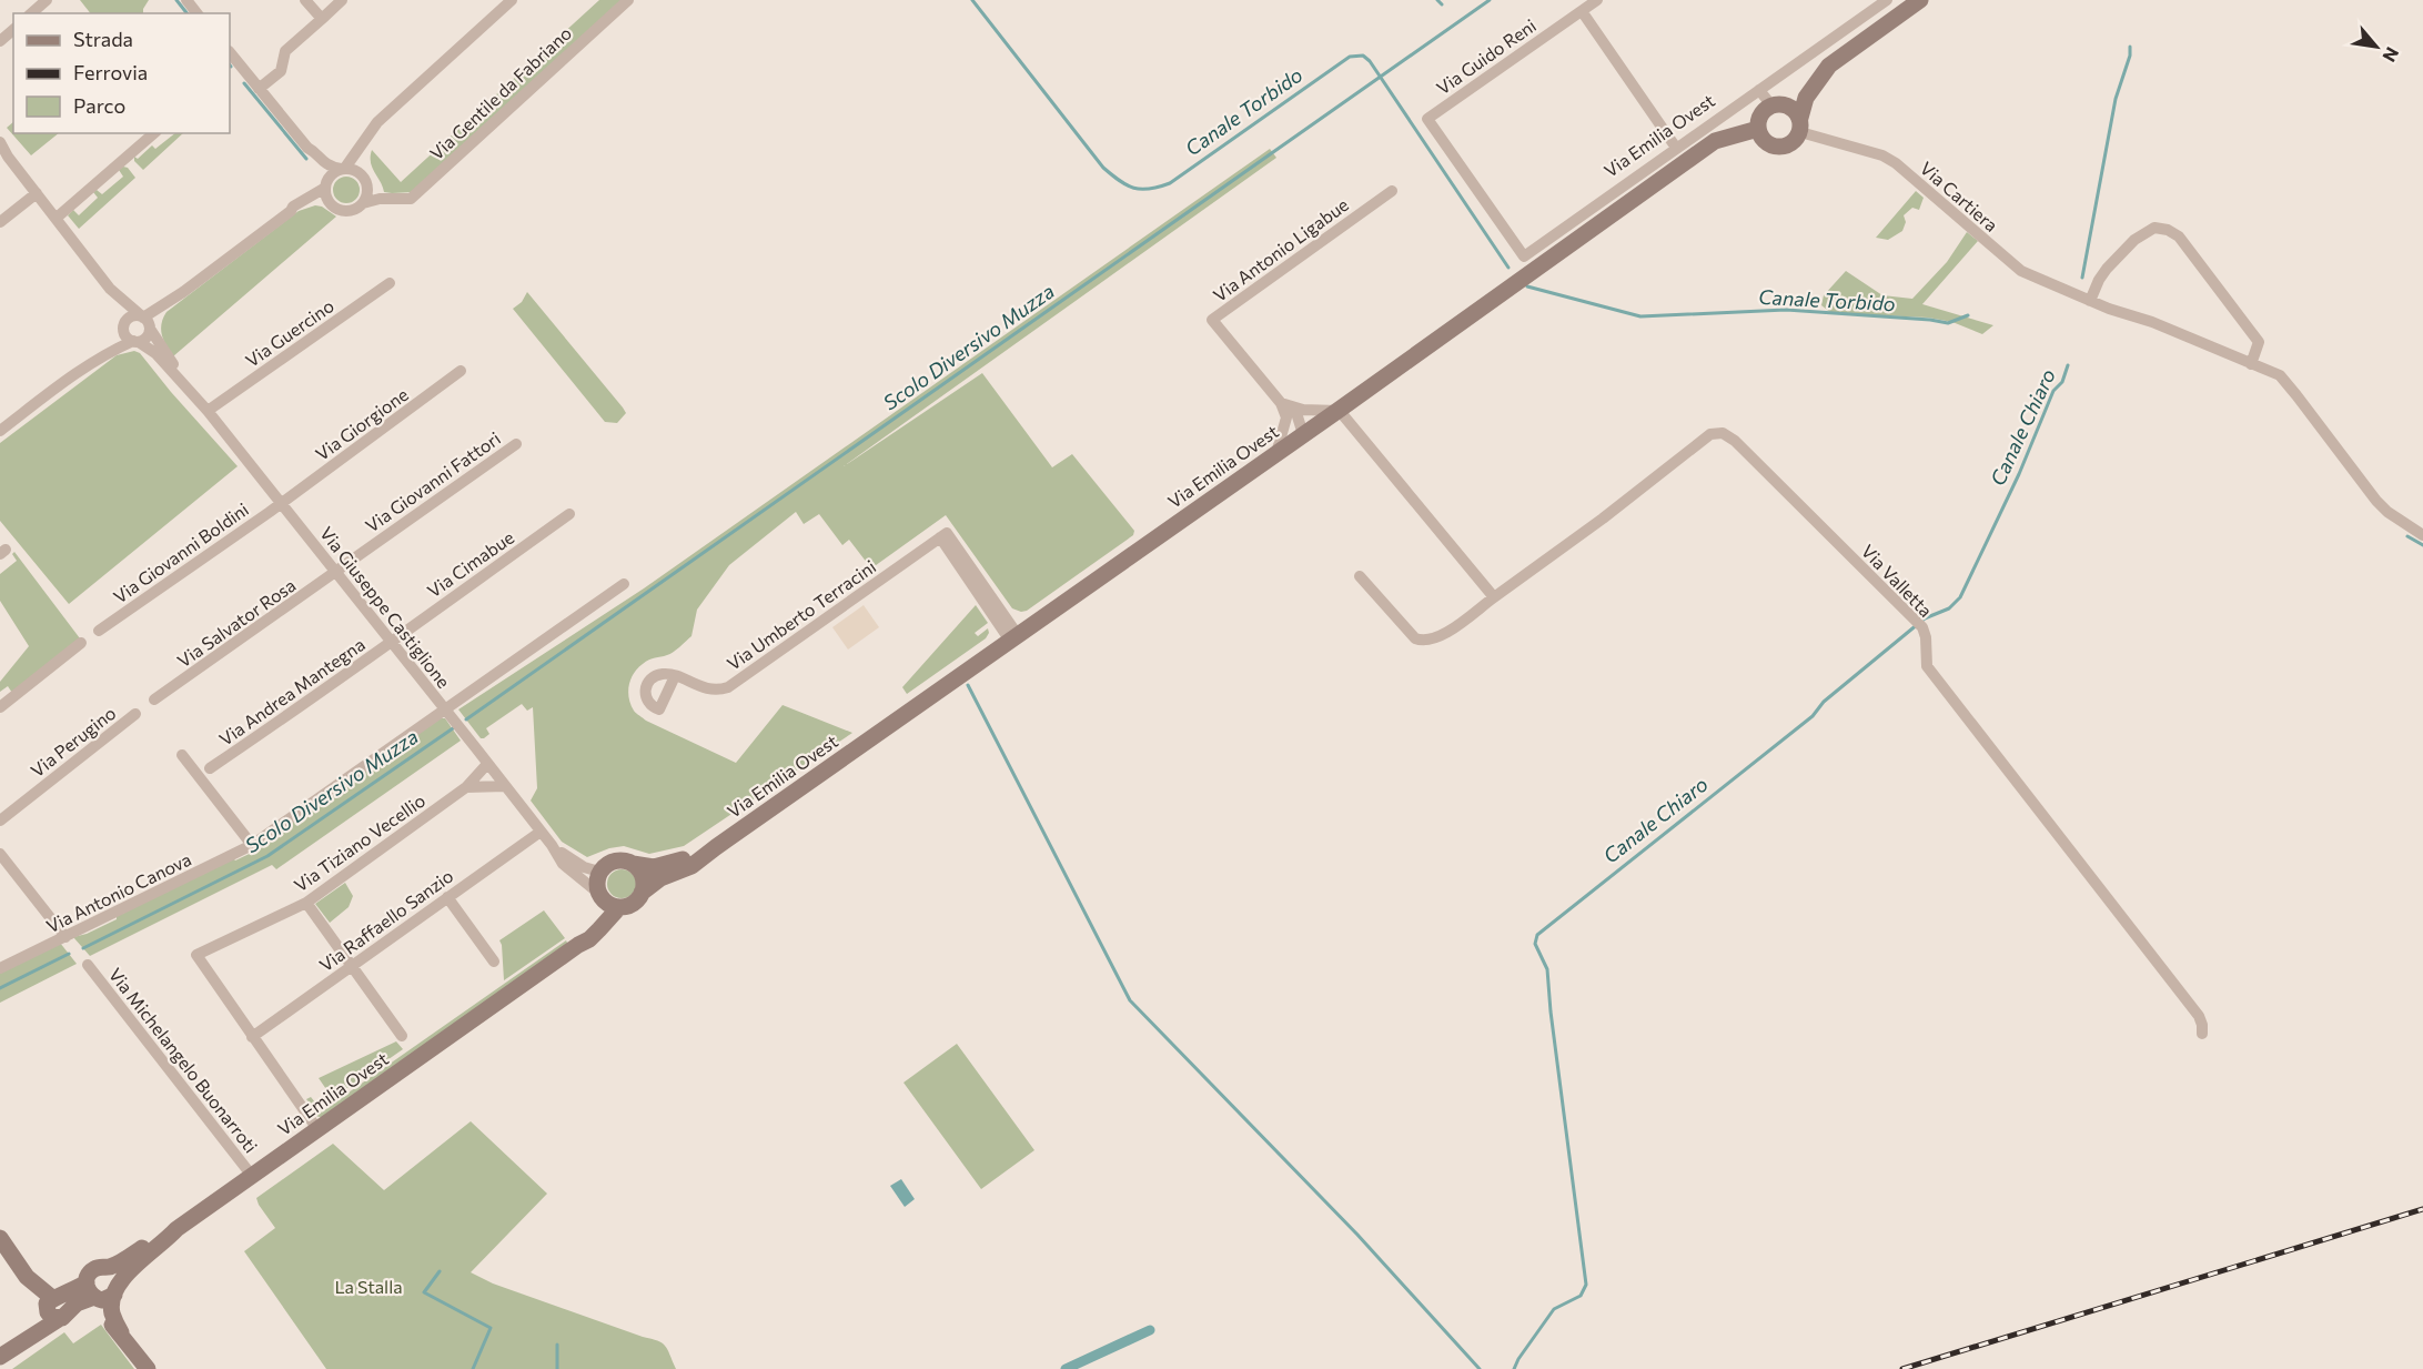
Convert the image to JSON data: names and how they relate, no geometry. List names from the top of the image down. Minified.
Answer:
{"streets":{"main road":["Via Emilia Ovest"],"street":["Via Guido Reni","Via Gentile da Fabriano","Via Cartiera","Via Antonio Ligabue","Via Guercino","Via Giorgione","Via Giovanni Fattori","Via Giovanni Boldini","Via Cimabue","Via Valletta","Via Giuseppe Castiglione","Via Umberto Terracini","Via Salvator Rosa","Via Andrea Mantegna","Via Perugino","Via Tiziano Vecellio","Via Antonio Canova","Via Raffaello Sanzio","Via Michelangelo Buonarroti"]},"crossings":[["Via Guido Reni","Via Emilia Ovest"],["Via Emilia Ovest","Via Cartiera"],["Via Emilia Ovest","Via Antonio Ligabue"],["Via Emilia Ovest","Via Giuseppe Castiglione"],["Via Emilia Ovest","Via Umberto Terracini"],["Via Emilia Ovest","Via Michelangelo Buonarroti"],["Via Guercino","Via Giuseppe Castiglione"],["Via Giorgione","Via Giovanni Boldini"],["Via Giorgione","Via Giuseppe Castiglione"],["Via Giovanni Fattori","Via Giuseppe Castiglione"],["Via Giovanni Fattori","Via Salvator Rosa"],["Via Giovanni Boldini","Via Giuseppe Castiglione"],["Via Cimabue","Via Giuseppe Castiglione"],["Via Cimabue","Via Andrea Mantegna"],["Via Giuseppe Castiglione","Via Salvator Rosa"],["Via Giuseppe Castiglione","Via Andrea Mantegna"],["Via Giuseppe Castiglione","Via Tiziano Vecellio"],["Via Giuseppe Castiglione","Via Antonio Canova"],["Via Giuseppe Castiglione","Via Raffaello Sanzio"],["Via Tiziano Vecellio","Via Raffaello Sanzio"]],"water":["Canale Torbido","Scolo Diversivo Muzza","Canale Chiaro"],"parks":["La Stalla"],"legend":["Strada","Ferrovia","Parco"],"north":"bottom right"}
